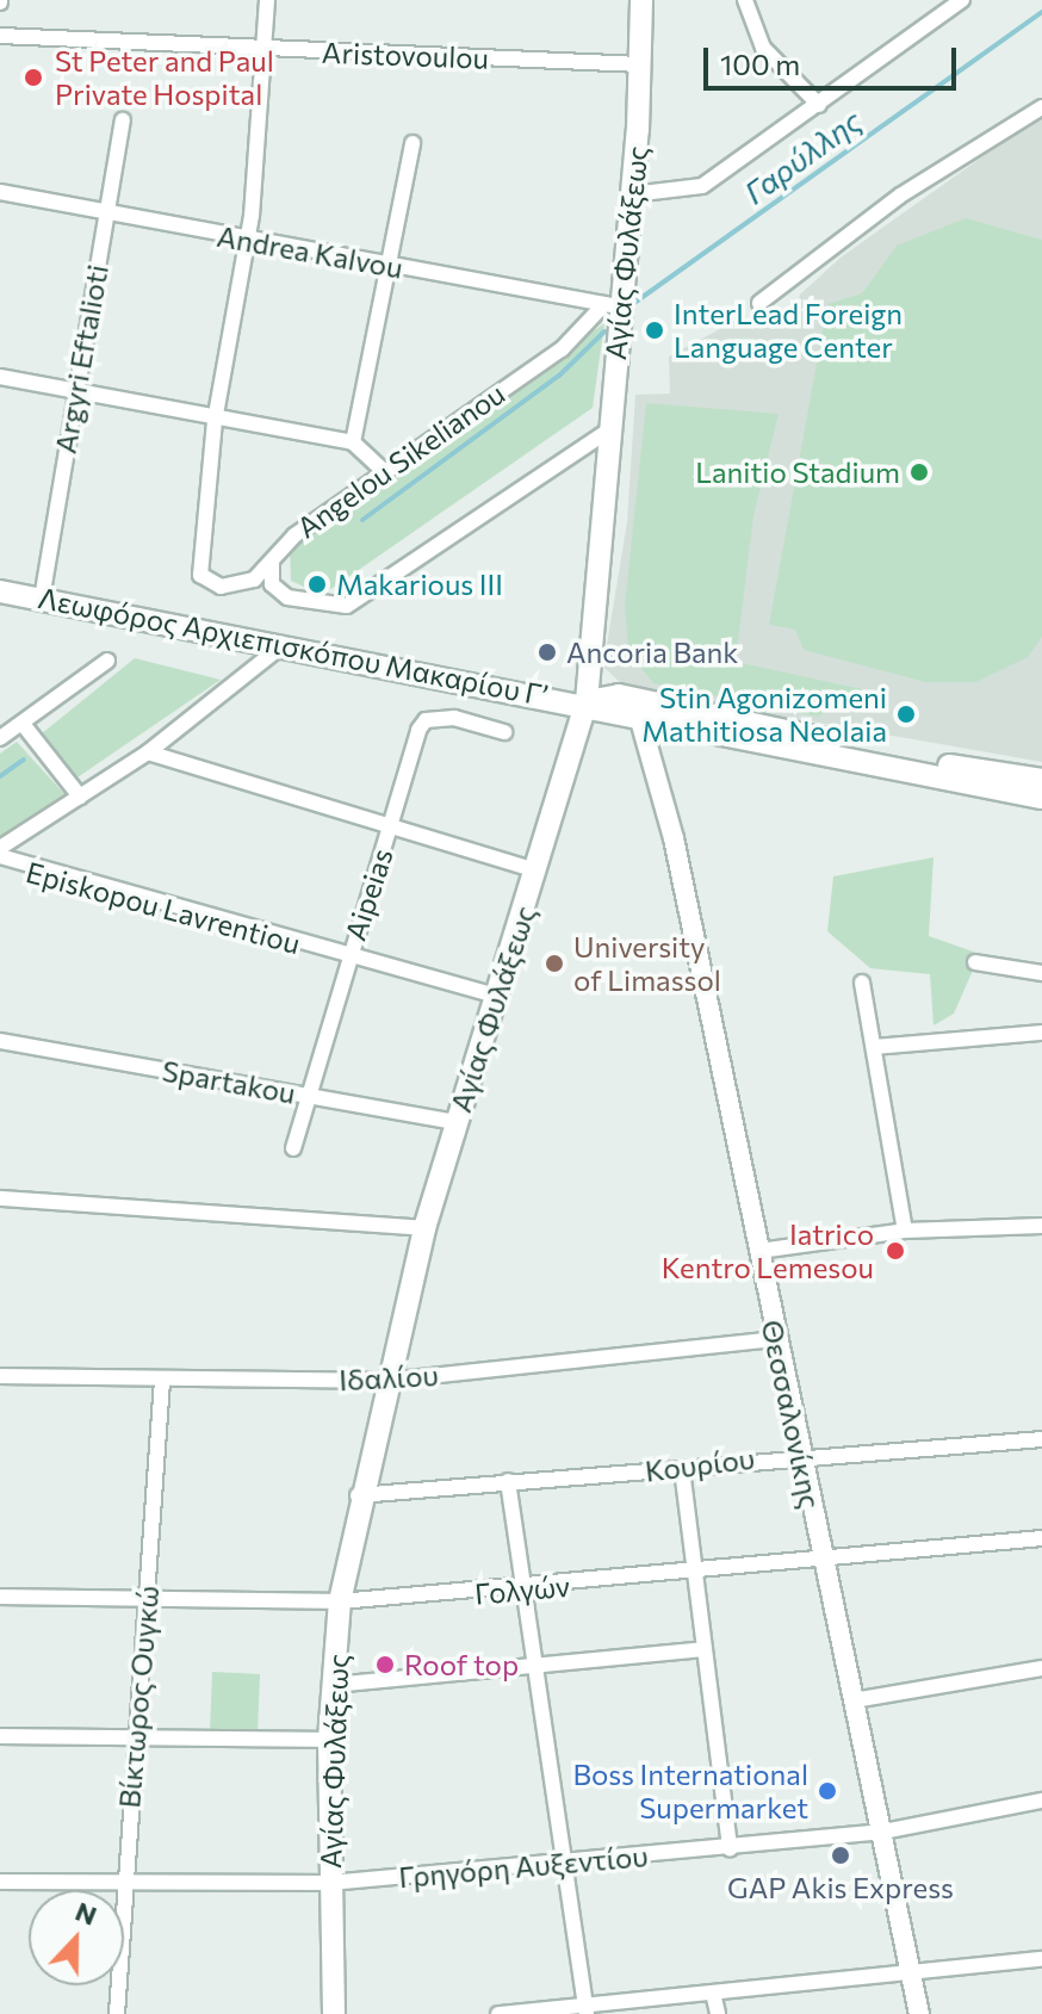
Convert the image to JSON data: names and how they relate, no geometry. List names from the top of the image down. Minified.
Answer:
{"streets":{"main road":["Αγίας Φυλάξεως","Λεωφόρος Αρχιεπισκόπου Μακαρίου Γ’"],"street":["Aristovoulou","Andrea Kalvou","Argyri Eftalioti","Angelou Sikelianou","Aipeias","Episkopou Lavrentiou","Spartakou","Ιδαλίου","Θεσσαλονίκης","Κουρίου","Γολγών","Βίκτωρος Ουγκώ","Γρηγόρη Αυξεντίου"]},"crossings":[["Aristovoulou","Αγίας Φυλάξεως"],["Andrea Kalvou","Αγίας Φυλάξεως"],["Andrea Kalvou","Argyri Eftalioti"],["Andrea Kalvou","Angelou Sikelianou"],["Αγίας Φυλάξεως","Angelou Sikelianou"],["Αγίας Φυλάξεως","Λεωφόρος Αρχιεπισκόπου Μακαρίου Γ’"],["Αγίας Φυλάξεως","Episkopou Lavrentiou"],["Αγίας Φυλάξεως","Spartakou"],["Αγίας Φυλάξεως","Ιδαλίου"],["Αγίας Φυλάξεως","Κουρίου"],["Αγίας Φυλάξεως","Γολγών"],["Αγίας Φυλάξεως","Γρηγόρη Αυξεντίου"],["Argyri Eftalioti","Λεωφόρος Αρχιεπισκόπου Μακαρίου Γ’"],["Λεωφόρος Αρχιεπισκόπου Μακαρίου Γ’","Θεσσαλονίκης"],["Aipeias","Episkopou Lavrentiou"],["Aipeias","Spartakou"],["Ιδαλίου","Θεσσαλονίκης"],["Ιδαλίου","Βίκτωρος Ουγκώ"],["Θεσσαλονίκης","Κουρίου"],["Θεσσαλονίκης","Γολγών"],["Θεσσαλονίκης","Γρηγόρη Αυξεντίου"],["Γολγών","Βίκτωρος Ουγκώ"],["Βίκτωρος Ουγκώ","Γρηγόρη Αυξεντίου"]],"water":["Γαρύλλης"],"places":["St Peter and Paul Private Hospital","InterLead Foreign Language Center","Lanitio Stadium","Makarious III","Ancoria Bank","Stin Agonizomeni Mathitiosa Neolaia","University of Limassol","Iatrico Kentro Lemesou","Roof top","Boss International Supermarket","GAP Akis Express"],"scale_bar":"100 m","north":"top"}
